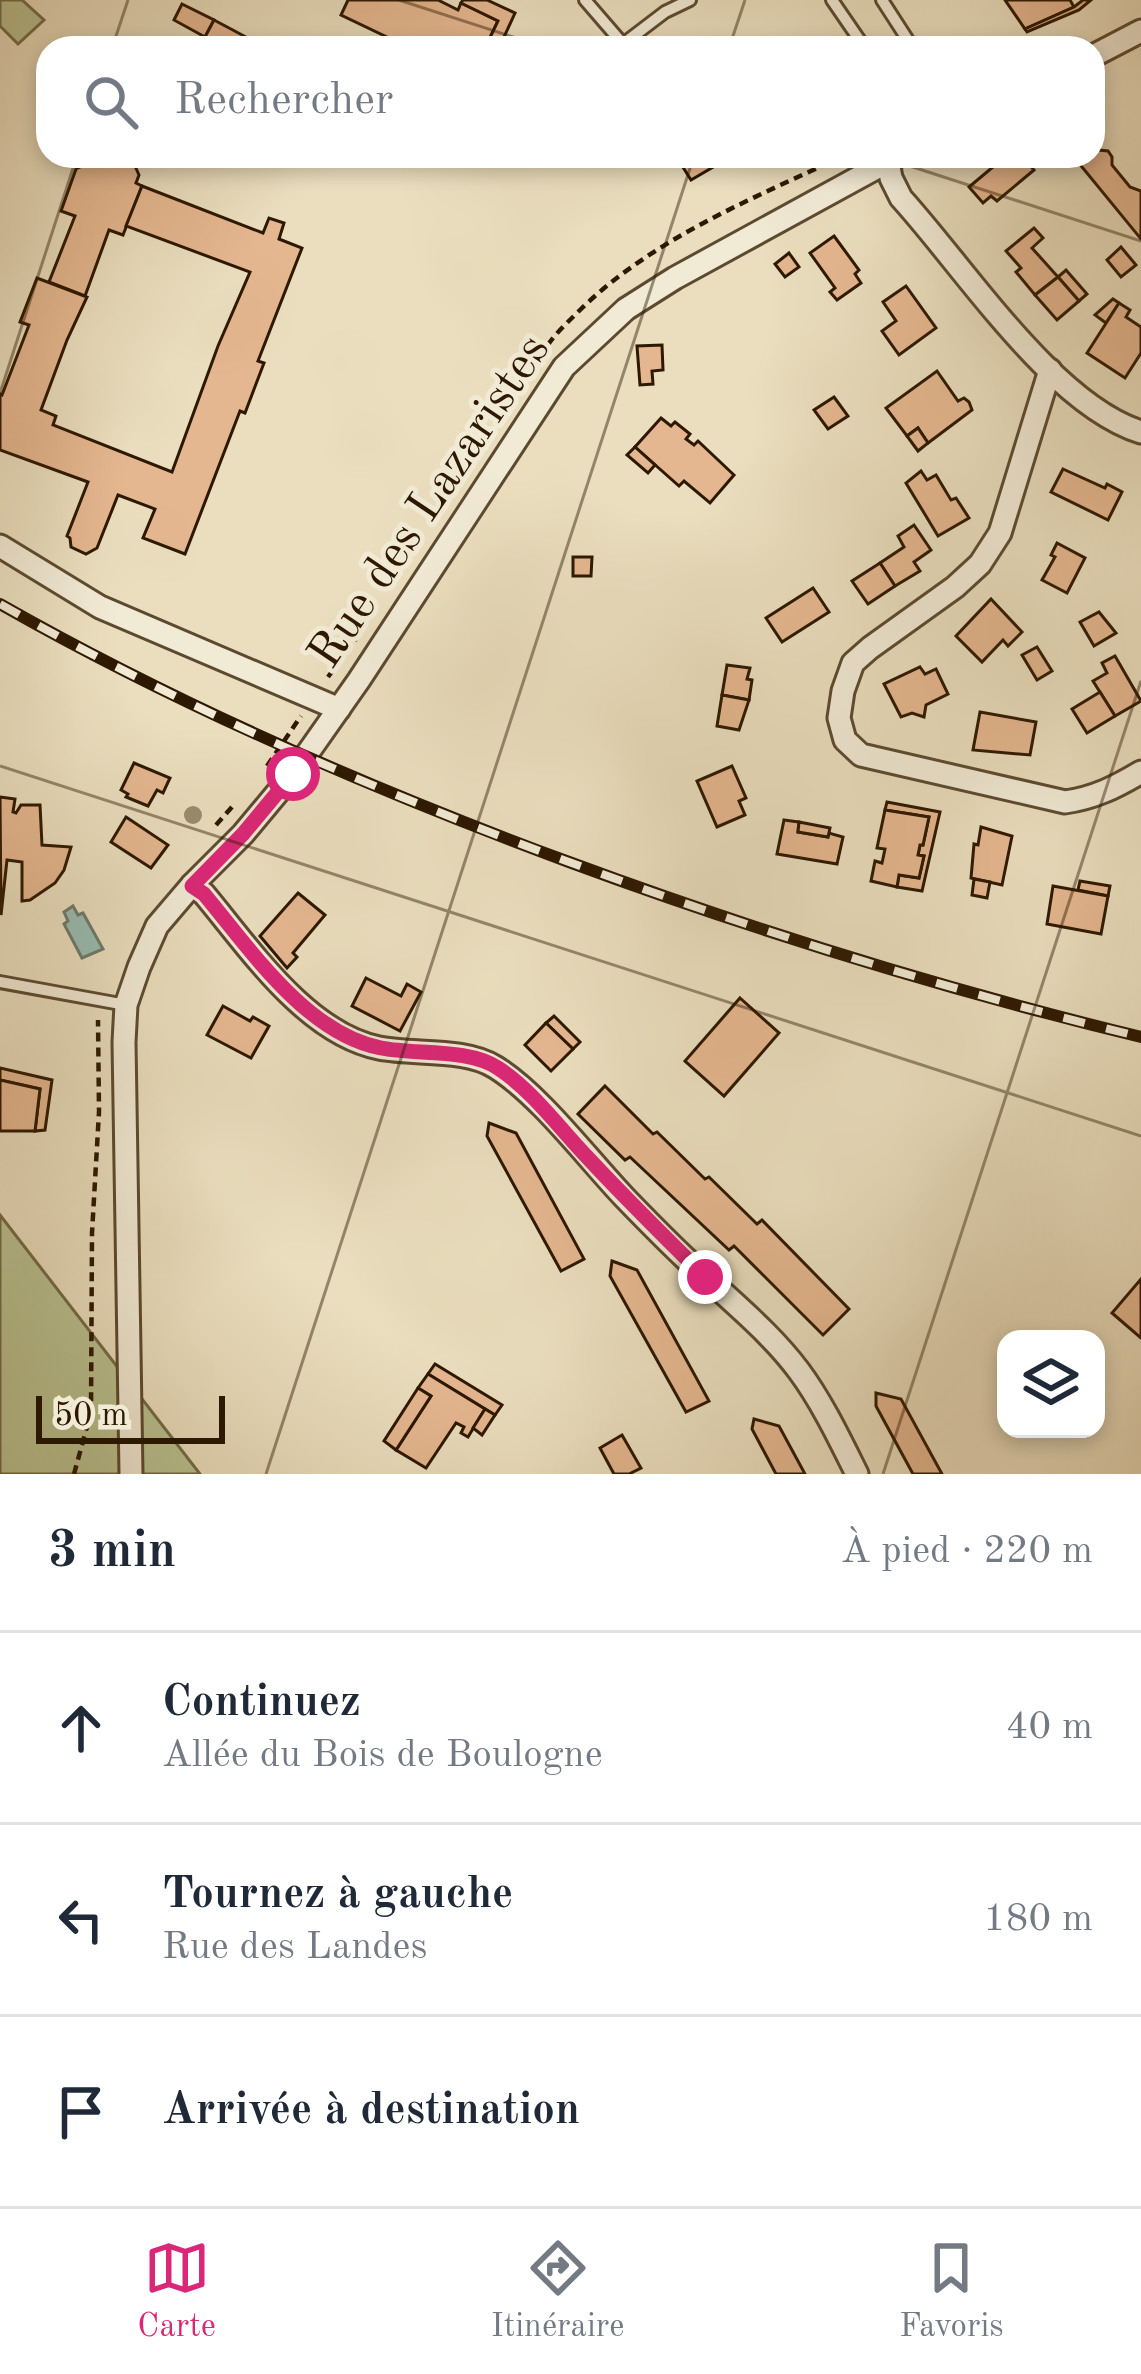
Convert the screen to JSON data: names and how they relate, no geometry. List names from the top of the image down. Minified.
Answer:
{"streets":{"street":["Rue des Lazaristes"]},"scale_bar":"50 m","page":{"search":"Rechercher","scale":"50 m","heading":["3 min","À pied · 220 m"],"list":[["Continuez","Allée du Bois de Boulogne","40 m"],["Tournez à gauche","Rue des Landes","180 m"],"Arrivée à destination"],"nav":["Carte","Itinéraire","Favoris"]}}
